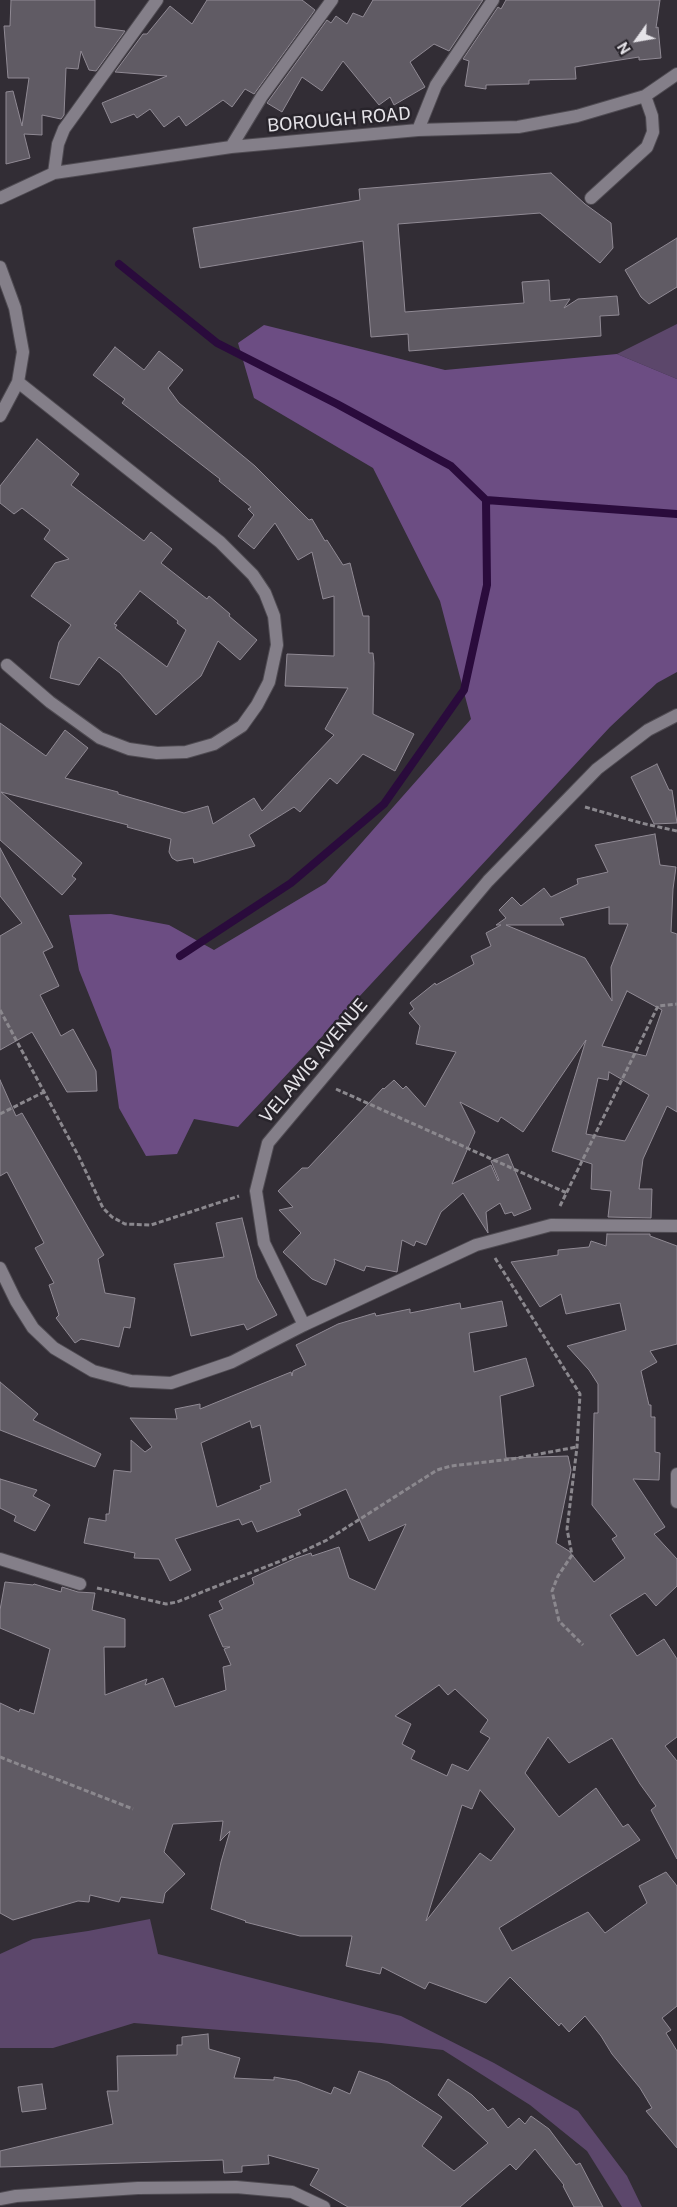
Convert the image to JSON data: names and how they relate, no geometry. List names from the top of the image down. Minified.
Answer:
{"streets":{"street":["BOROUGH ROAD","VELAWIG AVENUE"]},"north":"bottom left"}
